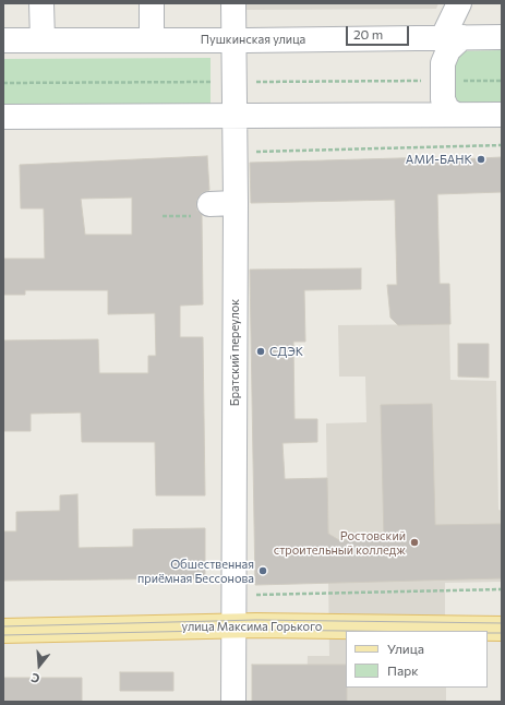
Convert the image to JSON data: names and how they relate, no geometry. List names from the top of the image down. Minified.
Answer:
{"streets":{"main road":["улица Максима Горького"],"street":["Пушкинская улица","Братский переулок"]},"crossings":[["Пушкинская улица","Братский переулок"],["Братский переулок","улица Максима Горького"]],"places":["АМИ-БАНК","СДЭК","Ростовский строительный колледж","Обшественная приёмная Бессонова"],"legend":["Улица","Парк"],"scale_bar":"20 m","north":"bottom"}
